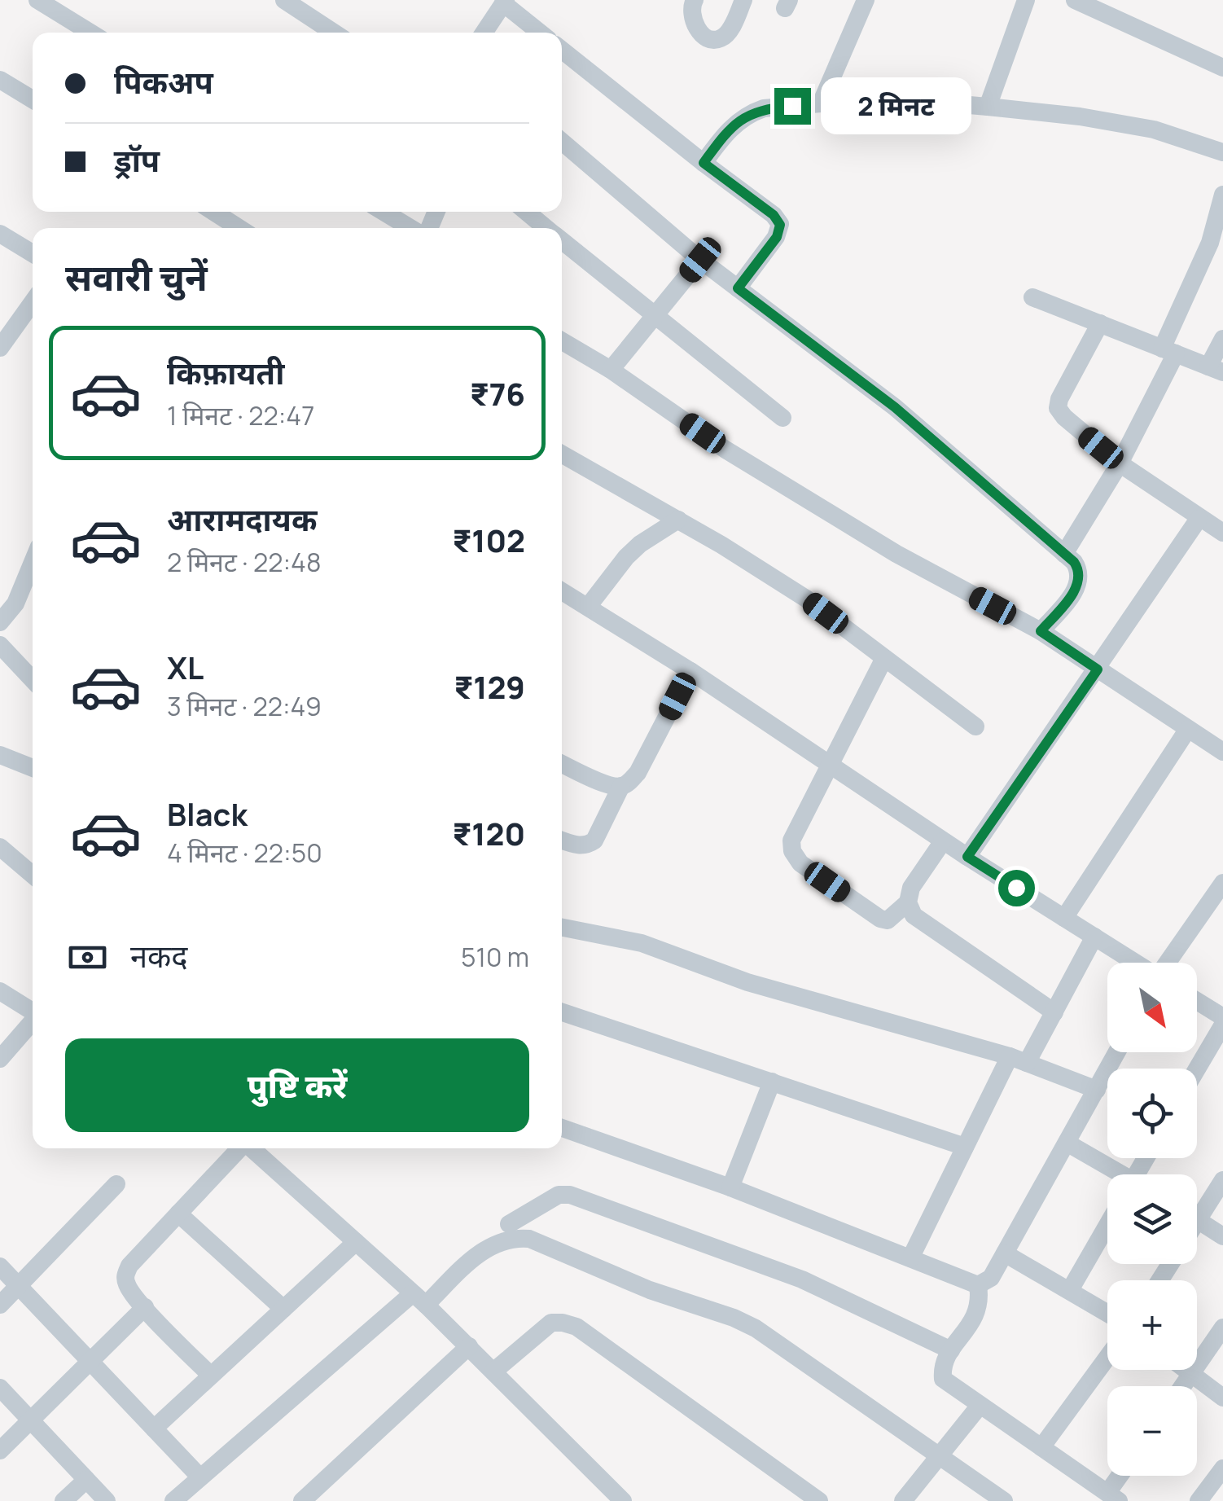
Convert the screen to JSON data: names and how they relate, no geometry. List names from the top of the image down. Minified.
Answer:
{"north":"bottom right","page":{"banner":["पिकअप","ड्रॉप"],"bubble":"2 मिनट","heading":"सवारी चुनें","list":[{"name":"किफ़ायती","note":"1 मिनट · 22:47","value":"₹76"},{"name":"आरामदायक","note":"2 मिनट · 22:48","value":"₹102"},{"name":"XL","note":"3 मिनट · 22:49","value":"₹129"},{"name":"Black","note":"4 मिनट · 22:50","value":"₹120"}],"pay":["नकद","510 m"],"map_buttons":["+","−"],"buttons":"पुष्टि करें"}}
